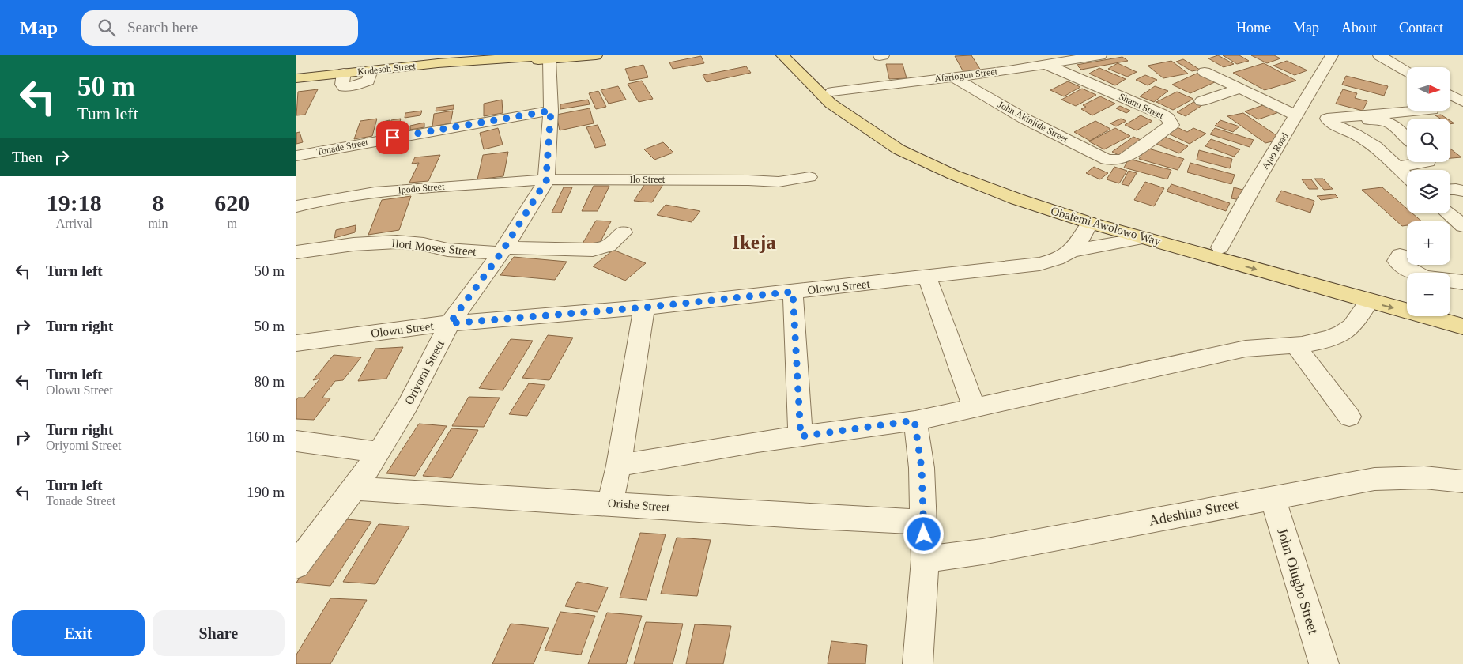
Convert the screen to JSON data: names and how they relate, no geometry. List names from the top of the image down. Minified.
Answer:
{"streets":{"main road":["Kodesoh Street","Obafemi Awolowo Way"],"street":["Afariogun Street","Shanu Street","John Akinjide Street","Tonade Street","Ajao Road","Ilo Street","Ipodo Street","Ilori Moses Street","Olowu Street","Oriyomi Street","Orishe Street","Adeshina Street","John Olugbo Street"]},"crossings":[["Afariogun Street","Shanu Street"],["Afariogun Street","John Akinjide Street"],["Afariogun Street","Obafemi Awolowo Way"],["Shanu Street","John Akinjide Street"],["Ajao Road","Obafemi Awolowo Way"],["Ilo Street","Ipodo Street"],["Ilo Street","Oriyomi Street"],["Ipodo Street","Oriyomi Street"],["Obafemi Awolowo Way","Olowu Street"],["Ilori Moses Street","Oriyomi Street"],["Olowu Street","Oriyomi Street"],["Oriyomi Street","Orishe Street"],["Adeshina Street","John Olugbo Street"]],"districts":["Ikeja"],"north":"right","page":{"header":"Map","search":"Search here","nav":["Home","Map","About","Contact"],"turn":["50 m","Turn left"],"map_buttons":["+","−"],"then":"Then","eta":["19:18","Arrival","8","min","620","m"],"list":[{"name":"Turn left","value":"50 m"},{"name":"Turn right","value":"50 m"},{"name":"Turn left","note":"Olowu Street","value":"80 m"},{"name":"Turn right","note":"Oriyomi Street","value":"160 m"},{"name":"Turn left","note":"Tonade Street","value":"190 m"}],"buttons":["Exit","Share"]}}
